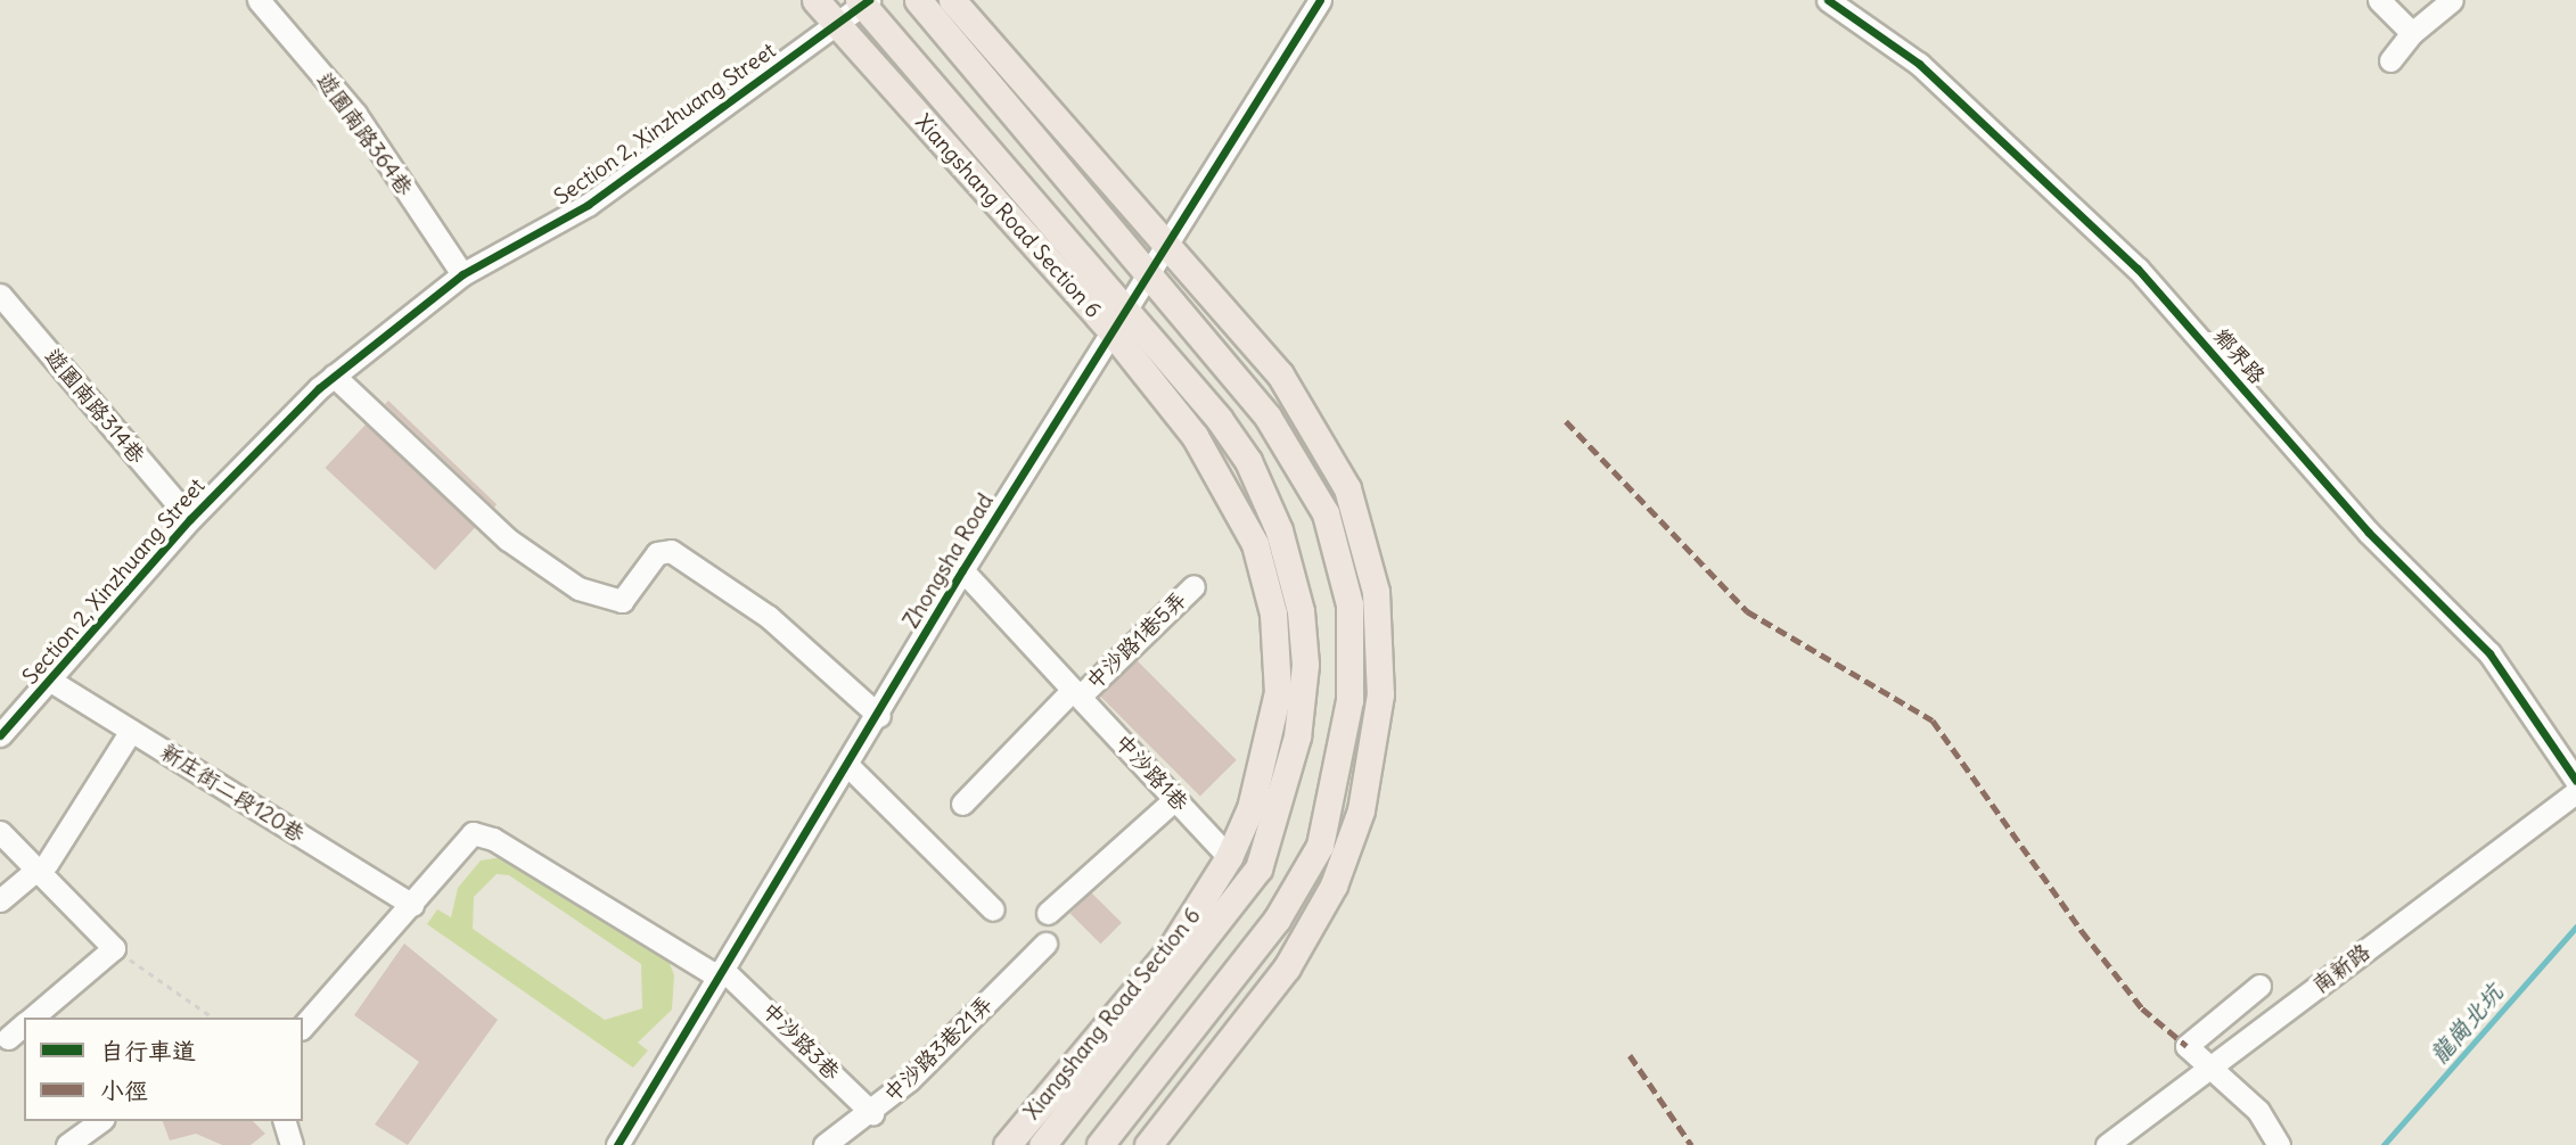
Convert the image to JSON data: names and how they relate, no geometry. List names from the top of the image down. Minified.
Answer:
{"streets":{"main road":["Xiangshang Road Section 6"],"street":["Section 2, Xinzhuang Street","遊園南路364巷","鄉界路","遊園南路314巷","Zhongsha Road","中沙路1巷5弄","中沙路1巷","新庄街二段120巷","南新路","中沙路3巷","中沙路3巷21弄"]},"crossings":[["Section 2, Xinzhuang Street","遊園南路364巷"],["Section 2, Xinzhuang Street","Xiangshang Road Section 6"],["Section 2, Xinzhuang Street","遊園南路314巷"],["Section 2, Xinzhuang Street","新庄街二段120巷"],["Xiangshang Road Section 6","Zhongsha Road"],["Xiangshang Road Section 6","中沙路1巷"],["Zhongsha Road","中沙路1巷"],["Zhongsha Road","中沙路3巷"],["中沙路1巷5弄","中沙路1巷"],["中沙路3巷","中沙路3巷21弄"]],"water":["龍崗北坑"],"legend":["自行車道","小徑"]}
